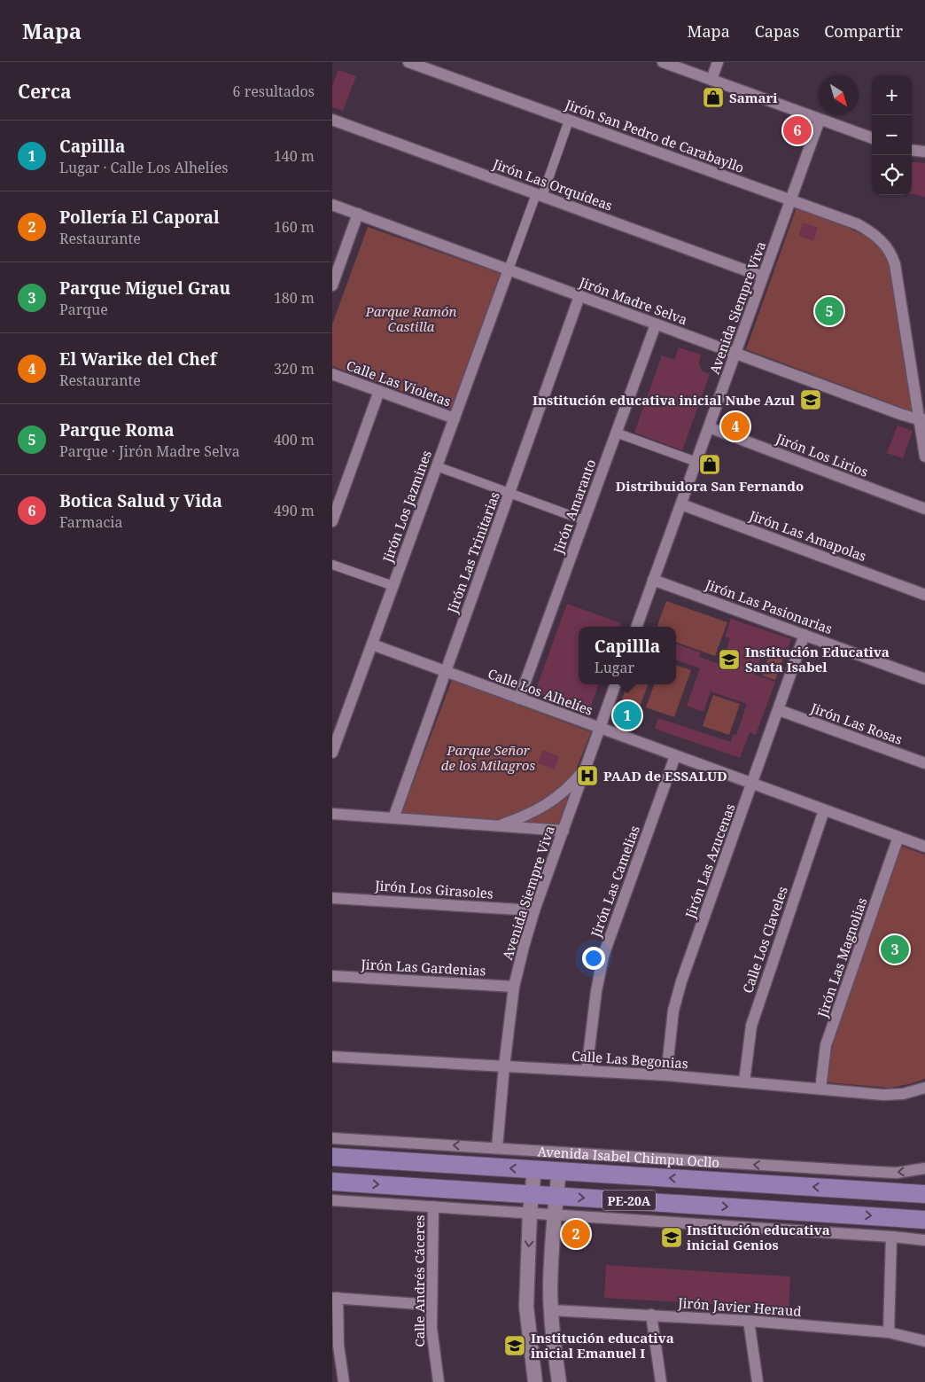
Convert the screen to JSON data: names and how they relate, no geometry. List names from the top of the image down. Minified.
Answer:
{"streets":{"main road":["Avenida Isabel Chimpu Ocllo","PE-20A"],"street":["Jirón San Pedro de Carabayllo","Jirón Las Orquídeas","Jirón Madre Selva","Avenida Siempre Viva","Calle Las Violetas","Jirón Los Lirios","Jirón Los Jazmines","Jirón Amaranto","Jirón Las Amapolas","Jirón Las Trinitarias","Jirón Las Pasionarias","Calle Los Alhelíes","Jirón Las Rosas","Jirón Las Azucenas","Jirón Las Camelias","Jirón Los Girasoles","Calle Los Claveles","Jirón Las Magnolias","Jirón Las Gardenias","Calle Las Begonias","Calle Andrés Cáceres","Jirón Javier Heraud"]},"crossings":[["Jirón San Pedro de Carabayllo","Jirón Madre Selva"],["Jirón San Pedro de Carabayllo","Avenida Siempre Viva"],["Jirón Las Orquídeas","Avenida Siempre Viva"],["Jirón Madre Selva","Avenida Siempre Viva"],["Jirón Madre Selva","Jirón Los Jazmines"],["Jirón Madre Selva","Jirón Amaranto"],["Jirón Madre Selva","Jirón Las Trinitarias"],["Avenida Siempre Viva","Jirón Los Lirios"],["Avenida Siempre Viva","Jirón Las Amapolas"],["Avenida Siempre Viva","Jirón Las Pasionarias"],["Avenida Siempre Viva","Calle Los Alhelíes"],["Avenida Siempre Viva","Jirón Los Girasoles"],["Avenida Siempre Viva","Jirón Las Gardenias"],["Avenida Siempre Viva","Calle Las Begonias"],["Avenida Siempre Viva","Avenida Isabel Chimpu Ocllo"],["Calle Las Violetas","Jirón Los Jazmines"],["Jirón Los Jazmines","Calle Los Alhelíes"],["Jirón Amaranto","Calle Los Alhelíes"],["Jirón Las Trinitarias","Calle Los Alhelíes"],["Jirón Las Pasionarias","Jirón Las Azucenas"],["Calle Los Alhelíes","Jirón Las Azucenas"],["Calle Los Alhelíes","Jirón Las Camelias"],["Calle Los Alhelíes","Calle Los Claveles"],["Calle Los Alhelíes","Jirón Las Magnolias"],["Jirón Las Rosas","Jirón Las Azucenas"],["Jirón Las Azucenas","Calle Las Begonias"],["Jirón Las Camelias","Calle Las Begonias"],["Calle Los Claveles","Calle Las Begonias"],["Jirón Las Magnolias","Calle Las Begonias"]],"parks":["Parque Ramón Castilla","Parque Señor de los Milagros"],"places":{"shop":["Samari","Distribuidora San Fernando"],"school or university":["Institución educativa inicial Nube Azul","Institución Educativa Santa Isabel","Institución educativa inicial Genios","Institución educativa inicial Emanuel I"],"hospital":["PAAD de ESSALUD"]},"north":"bottom right","page":{"header":"Mapa","nav":["Mapa","Capas","Compartir"],"heading":["Cerca","6 resultados"],"map_buttons":["+","−"],"pins":["6","5","4","1","3","2"],"list":[{"mark":"1","name":"Capillla","note":"Lugar · Calle Los Alhelíes","value":"140 m"},{"mark":"2","name":"Pollería El Caporal","note":"Restaurante","value":"160 m"},{"mark":"3","name":"Parque Miguel Grau","note":"Parque","value":"180 m"},{"mark":"4","name":"El Warike del Chef","note":"Restaurante","value":"320 m"},{"mark":"5","name":"Parque Roma","note":"Parque · Jirón Madre Selva","value":"400 m"},{"mark":"6","name":"Botica Salud y Vida","note":"Farmacia","value":"490 m"}],"popup":["Capillla","Lugar"]}}
